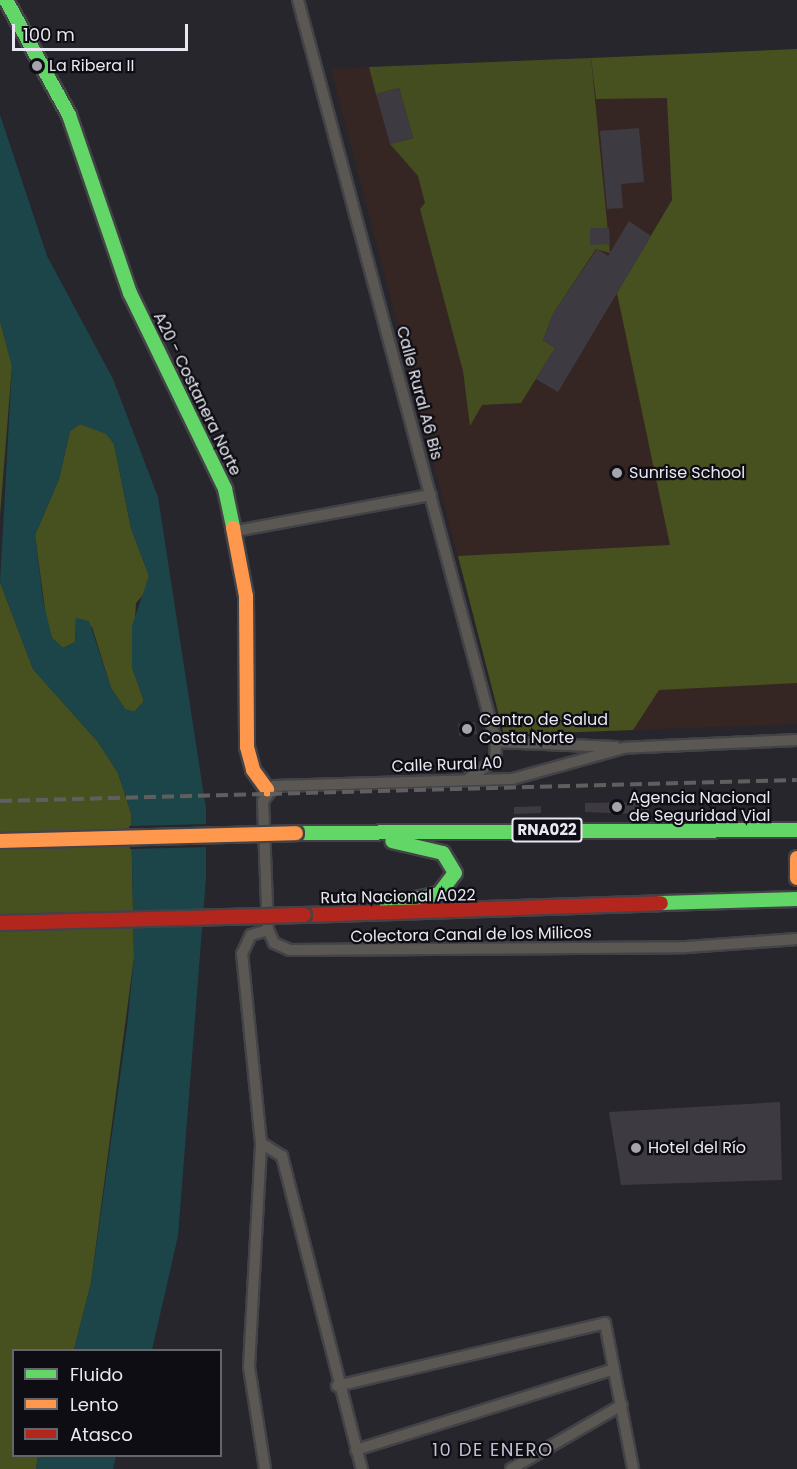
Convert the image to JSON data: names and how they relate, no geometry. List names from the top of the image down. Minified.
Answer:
{"streets":{"main road":["A20 - Costanera Norte","RNA022","Ruta Nacional A022"],"street":["Calle Rural A6 Bis","Calle Rural A0","Colectora Canal de los Milicos"]},"crossings":[["Calle Rural A6 Bis","Calle Rural A0"],["A20 - Costanera Norte","Calle Rural A0"]],"districts":["10 DE ENERO"],"places":["La Ribera II","Sunrise School","Centro de Salud Costa Norte","Agencia Nacional de Seguridad Vial","Hotel del Río"],"legend":["Fluido","Lento","Atasco"],"scale_bar":"100 m"}
